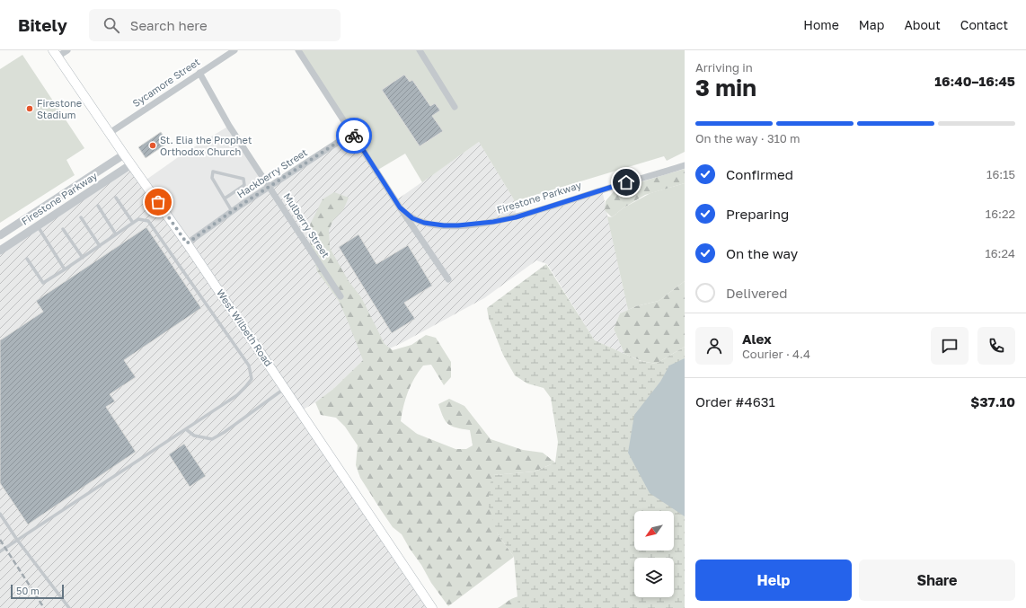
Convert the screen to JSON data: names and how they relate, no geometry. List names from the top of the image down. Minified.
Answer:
{"streets":{"main road":["West Wilbeth Road"],"street":["Sycamore Street","Hackberry Street","Firestone Parkway","Mulberry Street"]},"crossings":[["Sycamore Street","Mulberry Street"],["Sycamore Street","West Wilbeth Road"],["Hackberry Street","Mulberry Street"],["Hackberry Street","West Wilbeth Road"],["Firestone Parkway","West Wilbeth Road"]],"places":["Firestone Stadium","St. Elia the Prophet Orthodox Church"],"scale_bar":"50 m","north":"bottom left","page":{"header":"Bitely","search":"Search here","nav":["Home","Map","About","Contact"],"heading":["3 min","Arriving in","16:40–16:45"],"panel":["Alex","Courier · 4.4","Order #4631","$37.10"],"bar":"On the way · 310 m","list":[["Confirmed","16:15"],["Preparing","16:22"],["On the way","16:24"],"Delivered"],"buttons":["Help","Share"],"scale":"50 m"}}
